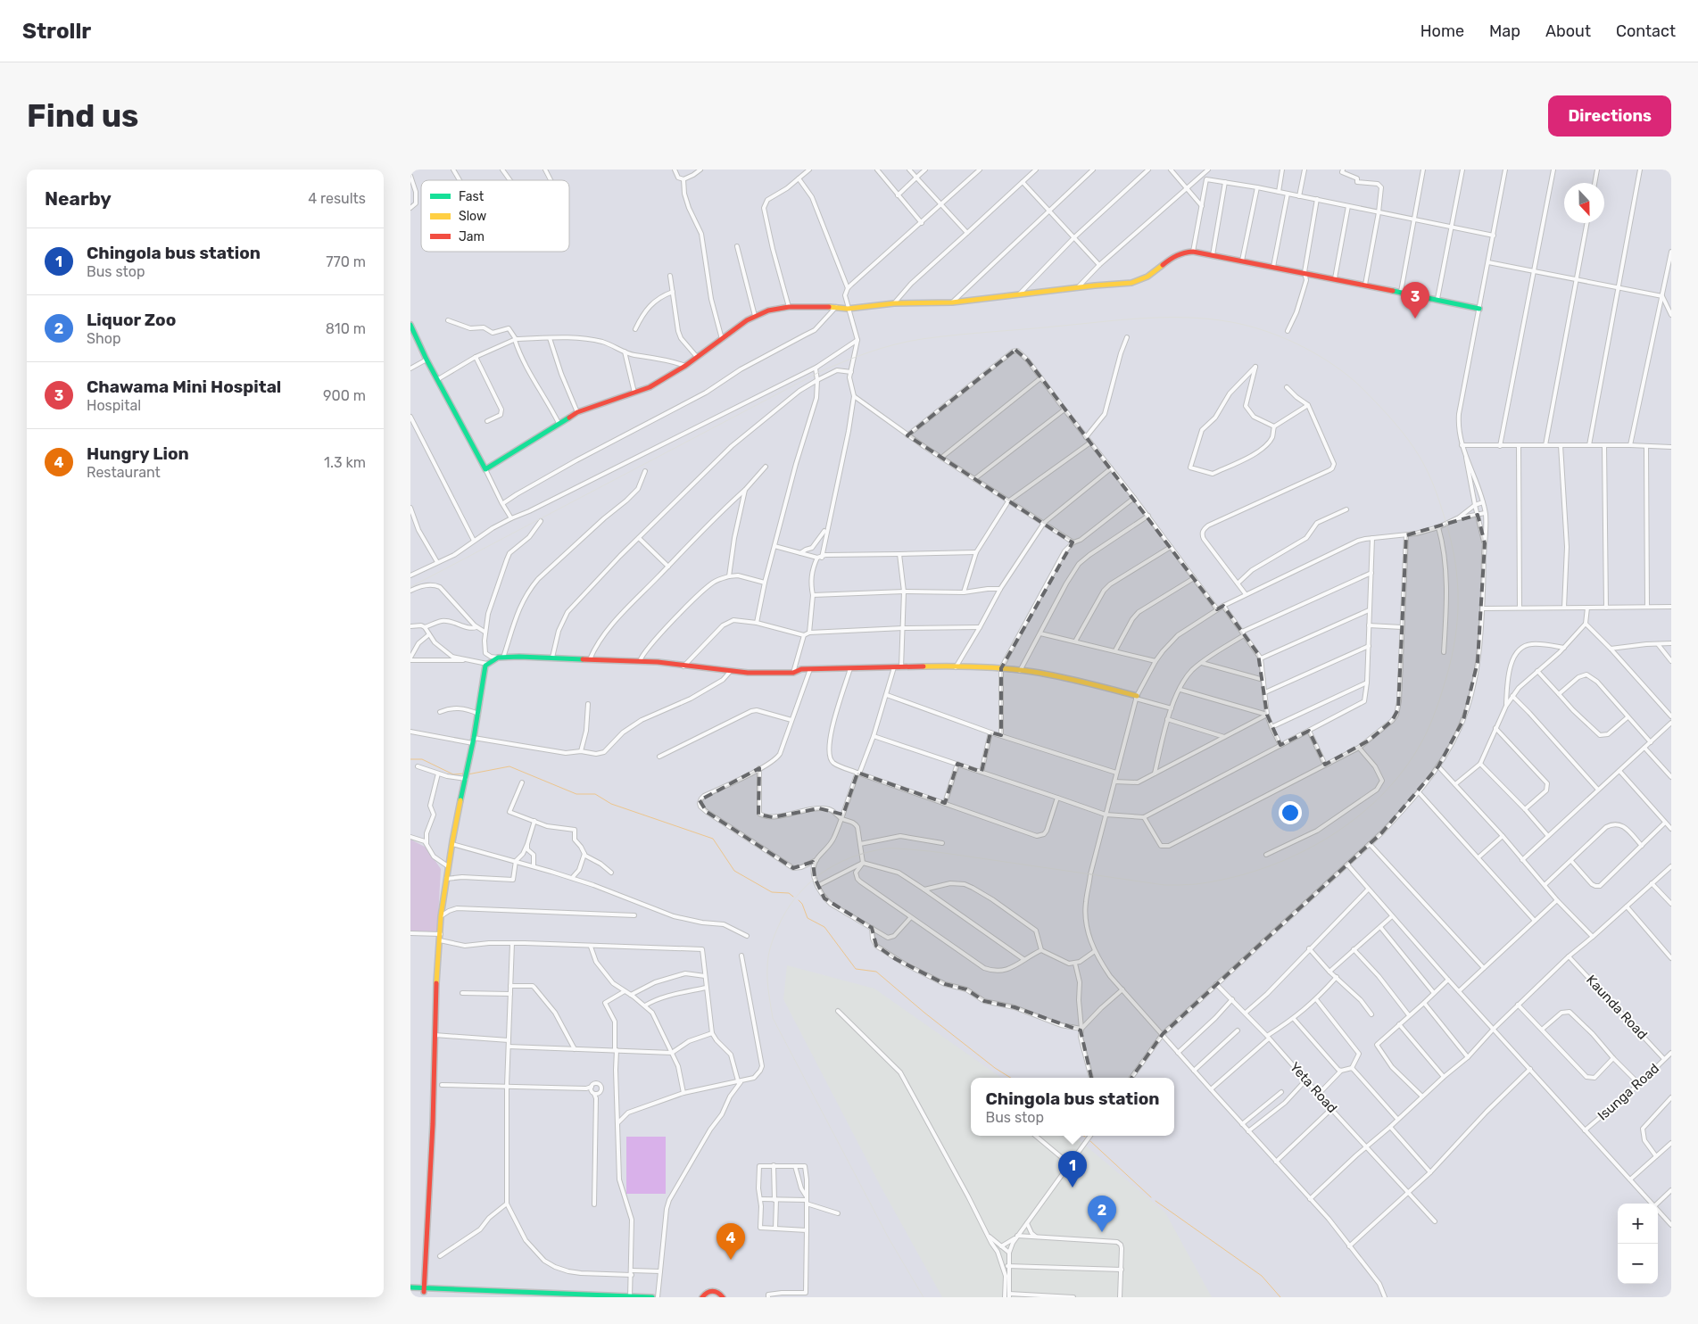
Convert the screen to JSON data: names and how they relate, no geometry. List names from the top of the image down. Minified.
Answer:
{"streets":{"street":["Kaunda Road","Yeta Road","Isunga Road"]},"crossings":[["Kaunda Road","Isunga Road"]],"legend":["Fast","Slow","Jam"],"north":"bottom","page":{"header":"Strollr","nav":["Home","Map","About","Contact"],"buttons":"Directions","title":"Find us","heading":["Nearby","4 results"],"list":[{"mark":"1","name":"Chingola bus station","note":"Bus stop","value":"770 m"},{"mark":"2","name":"Liquor Zoo","note":"Shop","value":"810 m"},{"mark":"3","name":"Chawama Mini Hospital","note":"Hospital","value":"900 m"},{"mark":"4","name":"Hungry Lion","note":"Restaurant","value":"1.3 km"}],"pins":["3","1","2","4"],"popup":["Chingola bus station","Bus stop"],"map_buttons":["+","−"]}}
